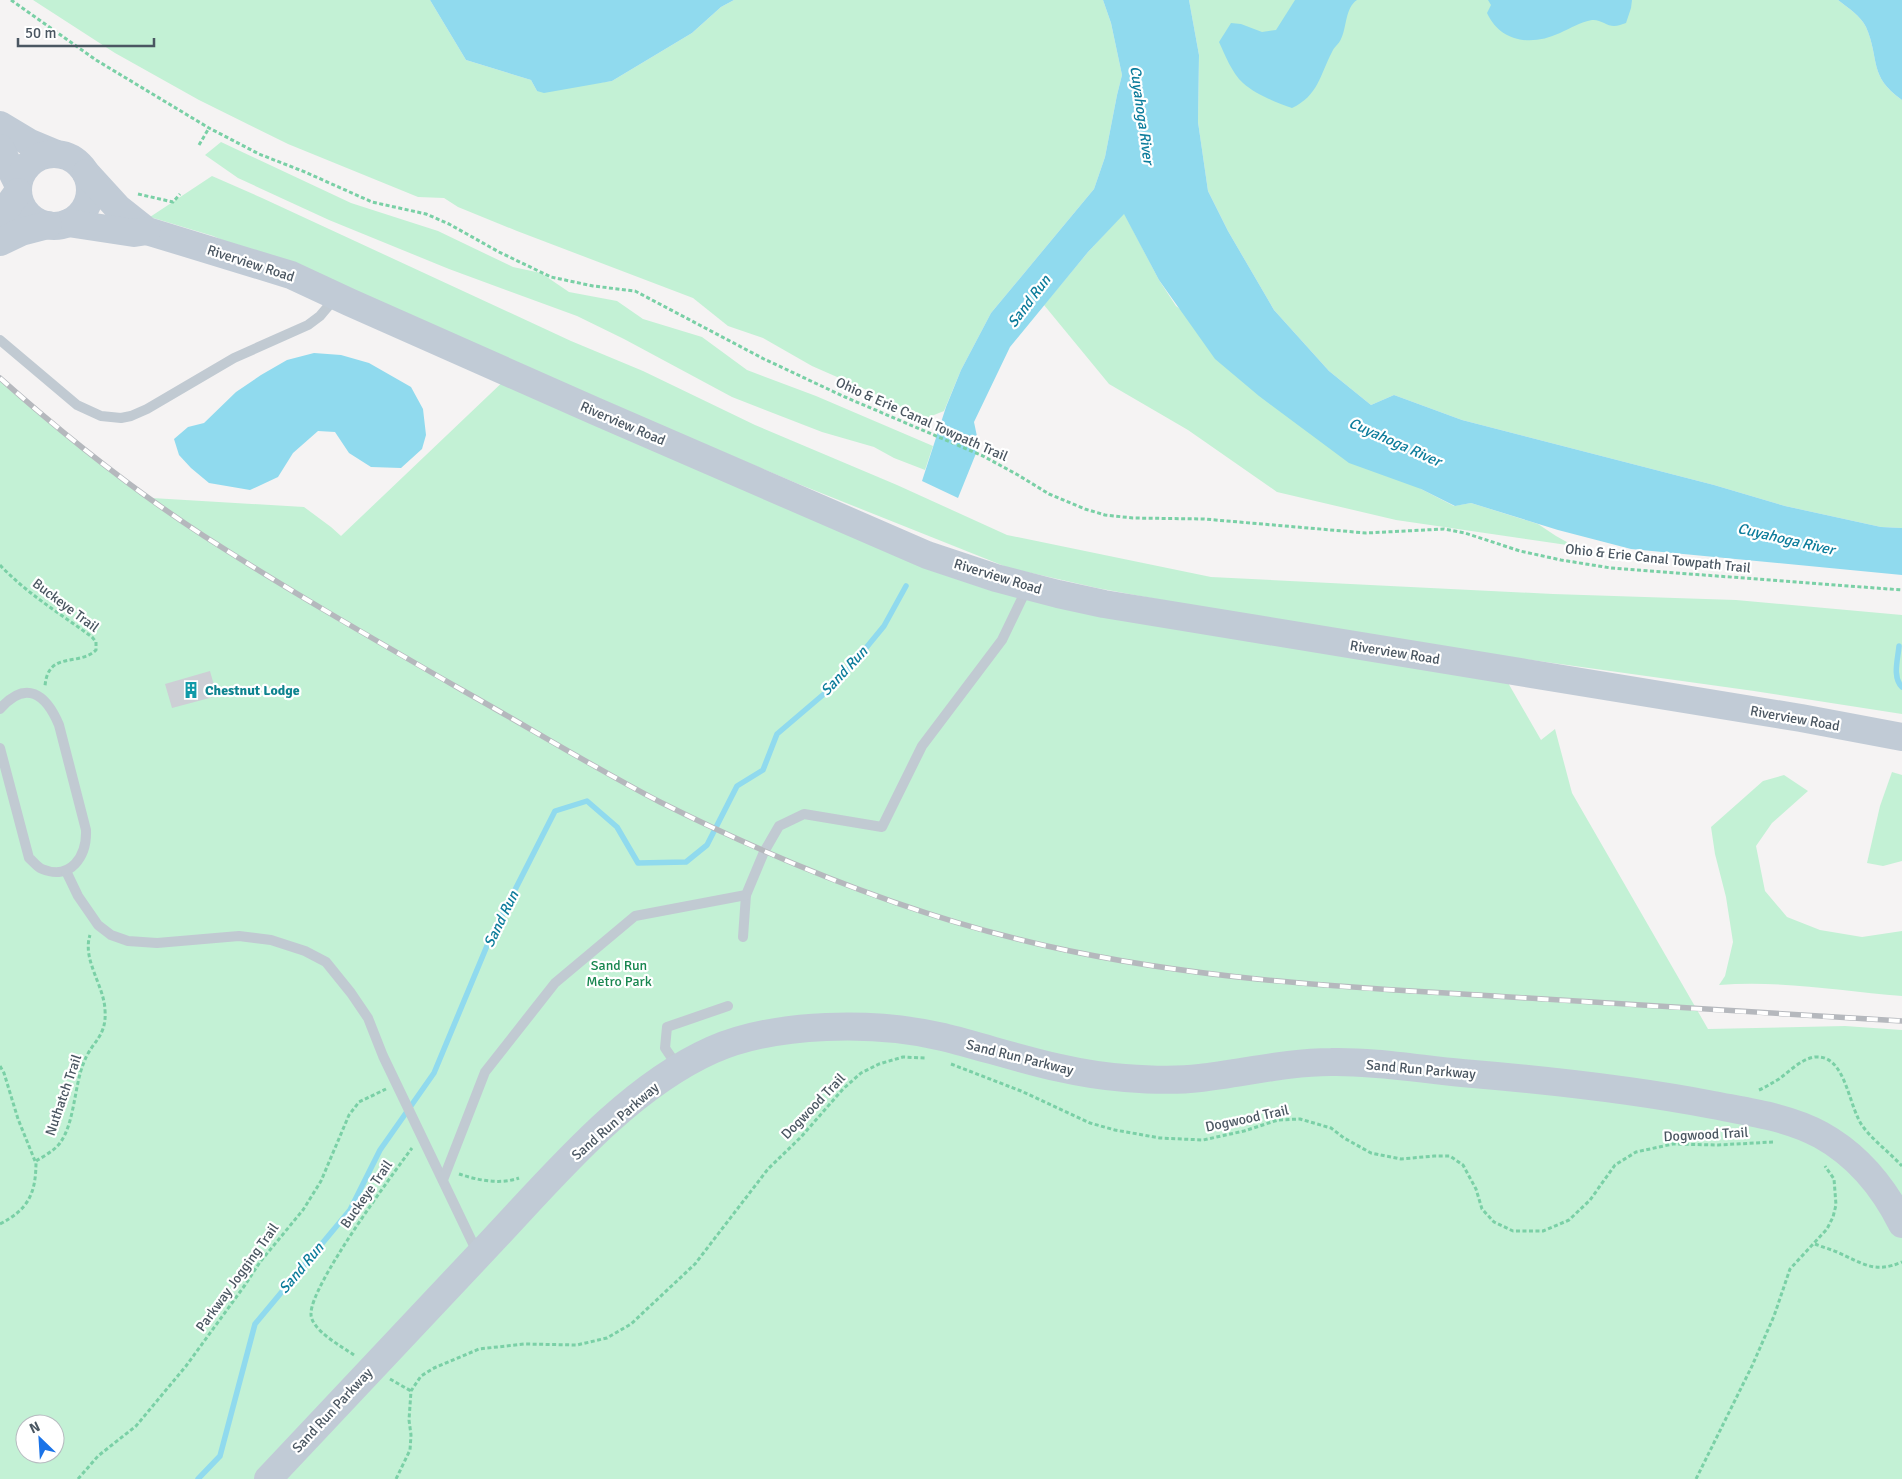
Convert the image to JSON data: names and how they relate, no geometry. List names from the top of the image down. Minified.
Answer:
{"streets":{"main road":["Riverview Road","Sand Run Parkway"],"path":["Ohio & Erie Canal Towpath Trail","Buckeye Trail","Nuthatch Trail","Dogwood Trail","Parkway Jogging Trail"]},"crossings":[["Buckeye Trail","Sand Run Parkway"],["Buckeye Trail","Dogwood Trail"]],"water":["Cuyahoga River","Sand Run"],"parks":["Sand Run Metro Park"],"places":{"building":["Chestnut Lodge"]},"scale_bar":"50 m","north":"top left"}
